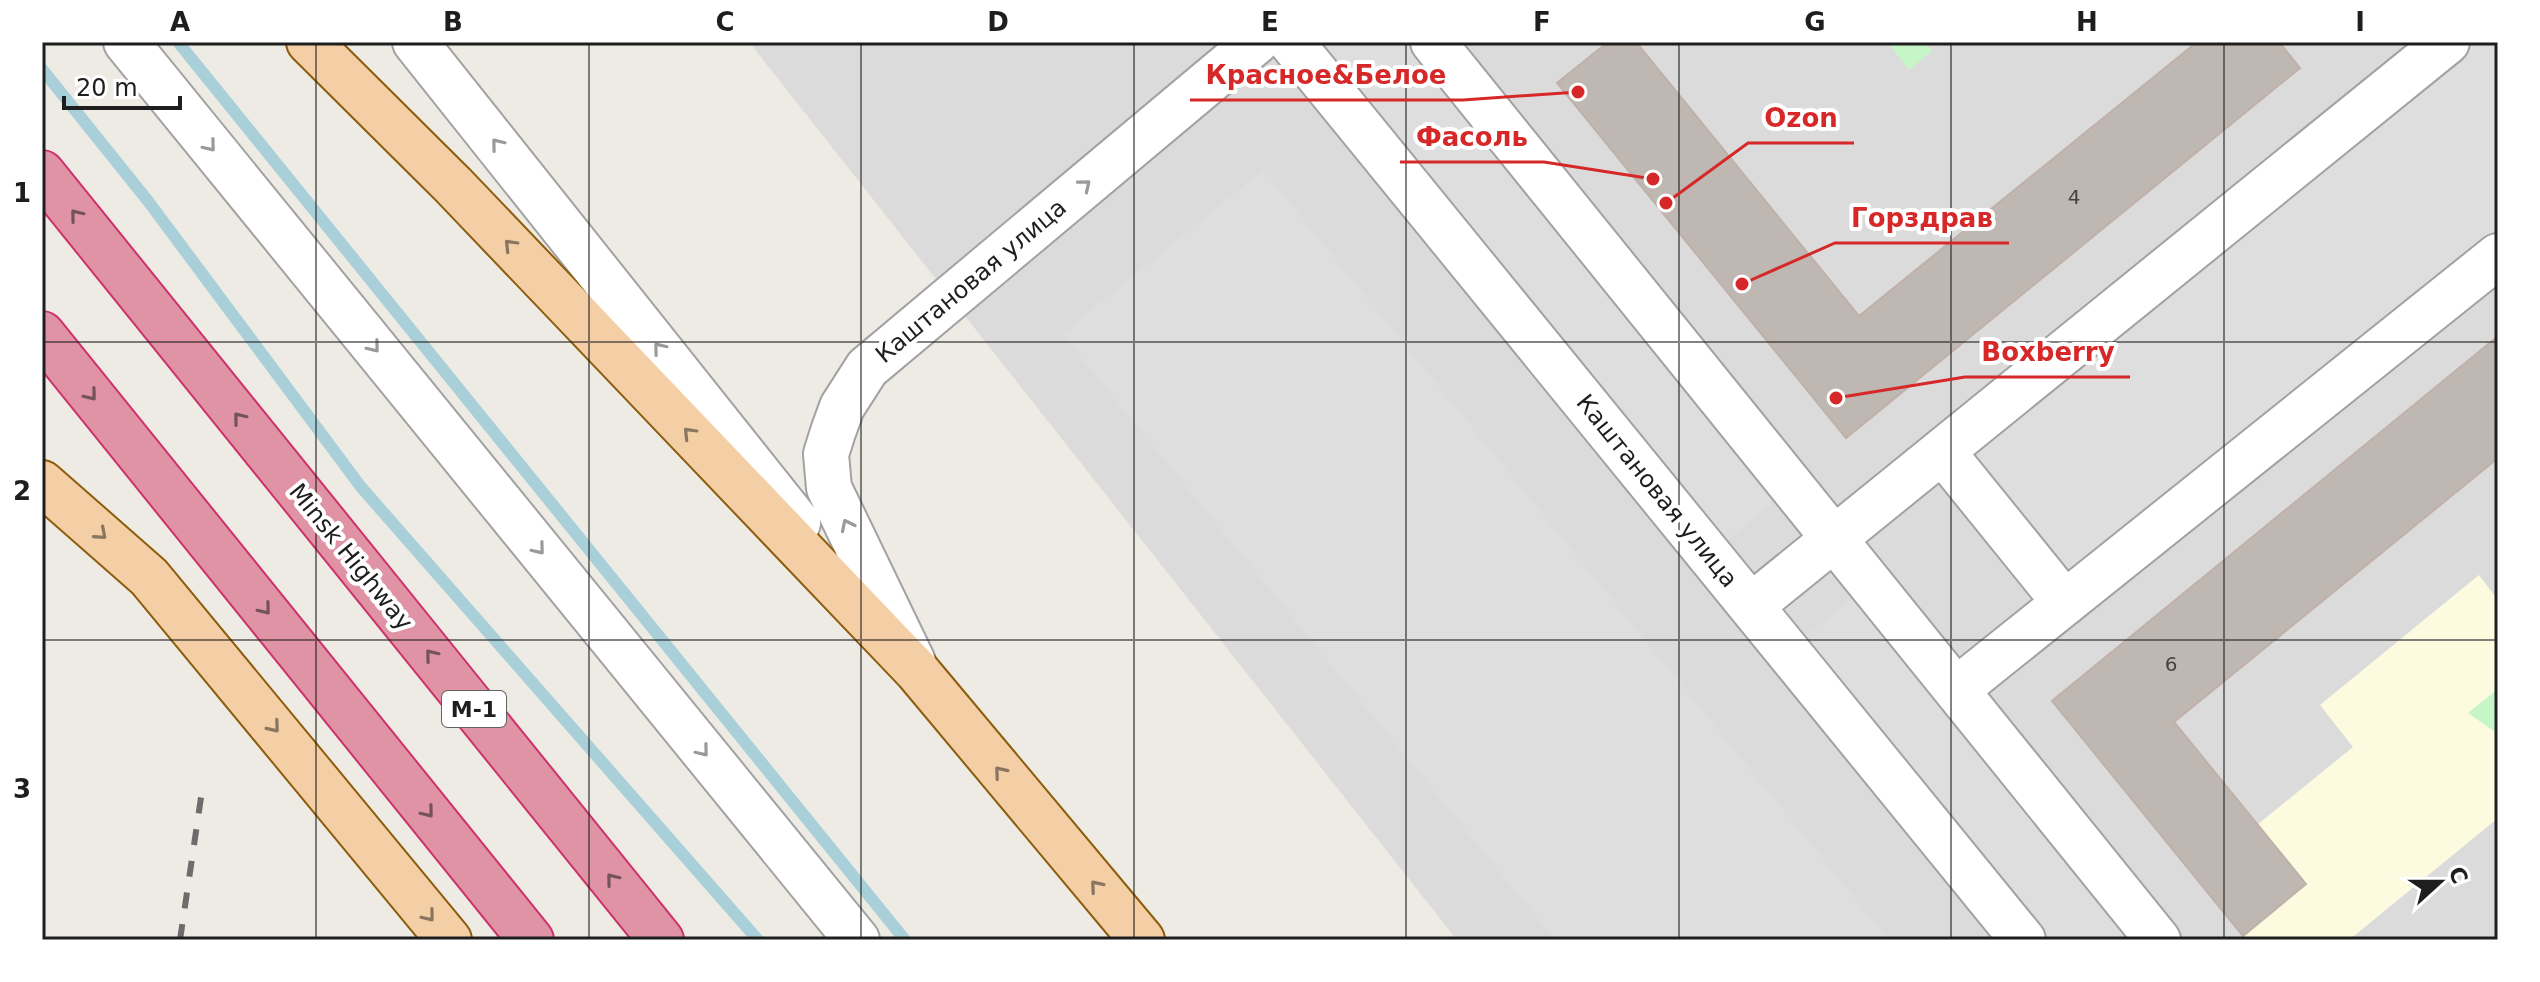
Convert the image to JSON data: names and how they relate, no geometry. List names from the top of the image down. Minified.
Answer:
{"streets":{"highway":["Minsk Highway","М-1"],"street":["Каштановая улица"]},"one_way":["Каштановая улица"],"places":["Красное&Белое","Фасоль","Ozon","Горздрав","Boxberry"],"house_numbers":["4","6"],"scale_bar":"20 m","north":"right","grid":{"columns":["A","B","C","D","E","F","G","H","I"],"rows":["1","2","3"]}}
